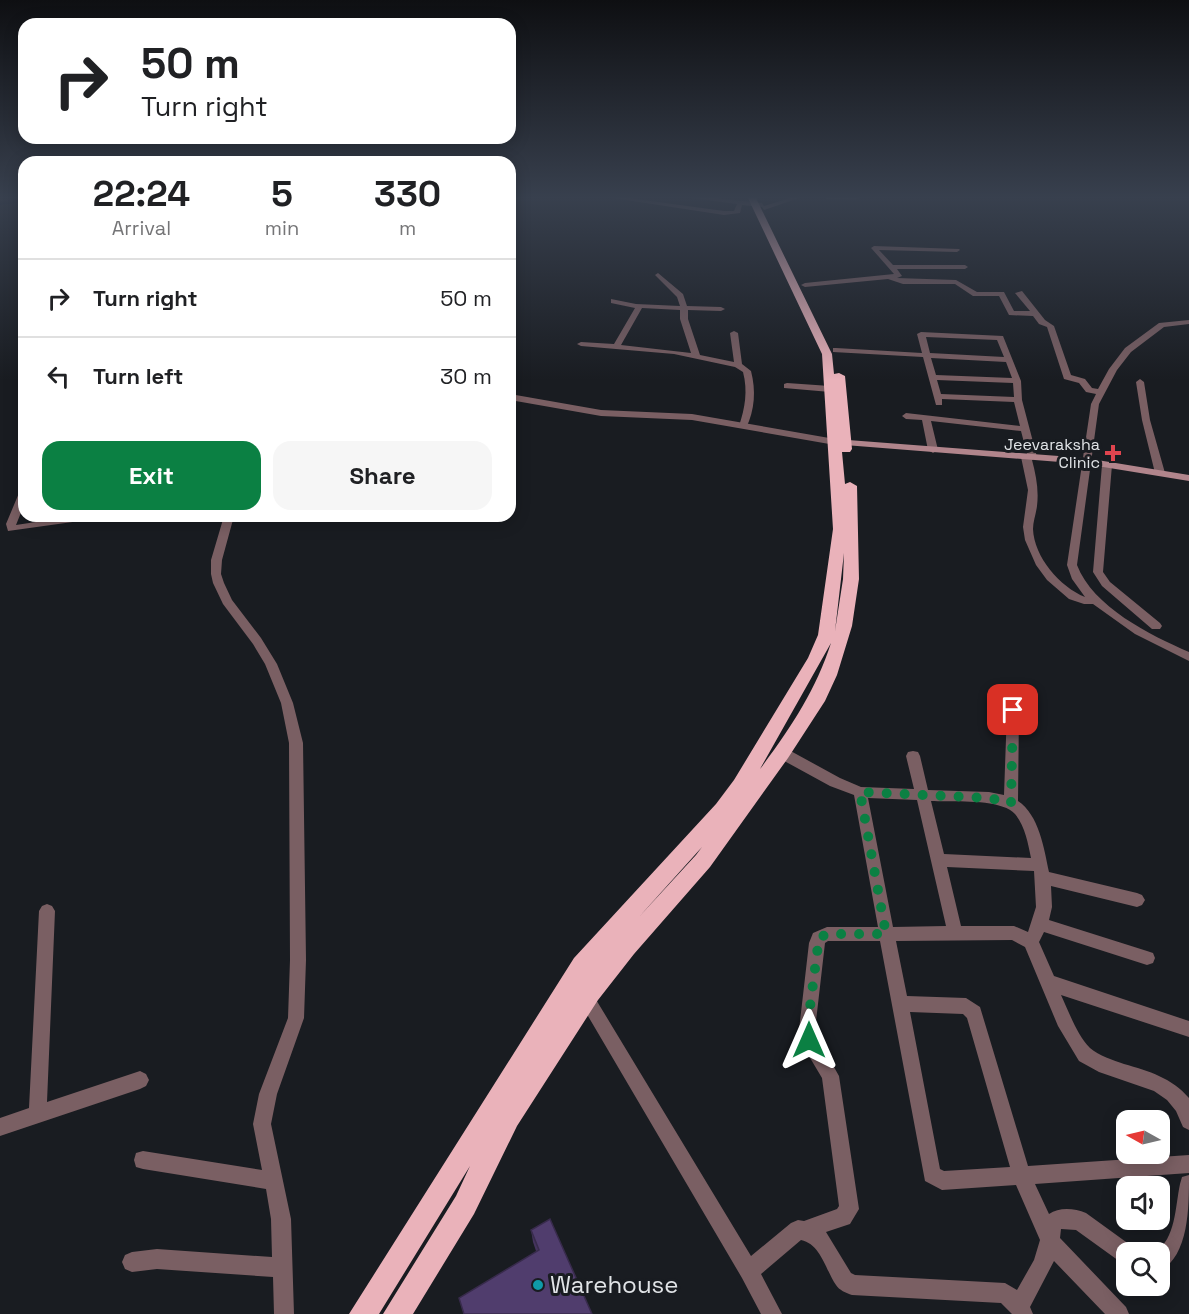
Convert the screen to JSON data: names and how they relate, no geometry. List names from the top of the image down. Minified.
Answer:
{"places":{"health":["Jeevaraksha Clinic"],"other":["Warehouse"]},"north":"left","page":{"turn":["50 m","Turn right"],"eta":["22:24","Arrival","5","min","330","m"],"list":[{"name":"Turn right","value":"50 m"},{"name":"Turn left","value":"30 m"}],"buttons":["Exit","Share"]}}
